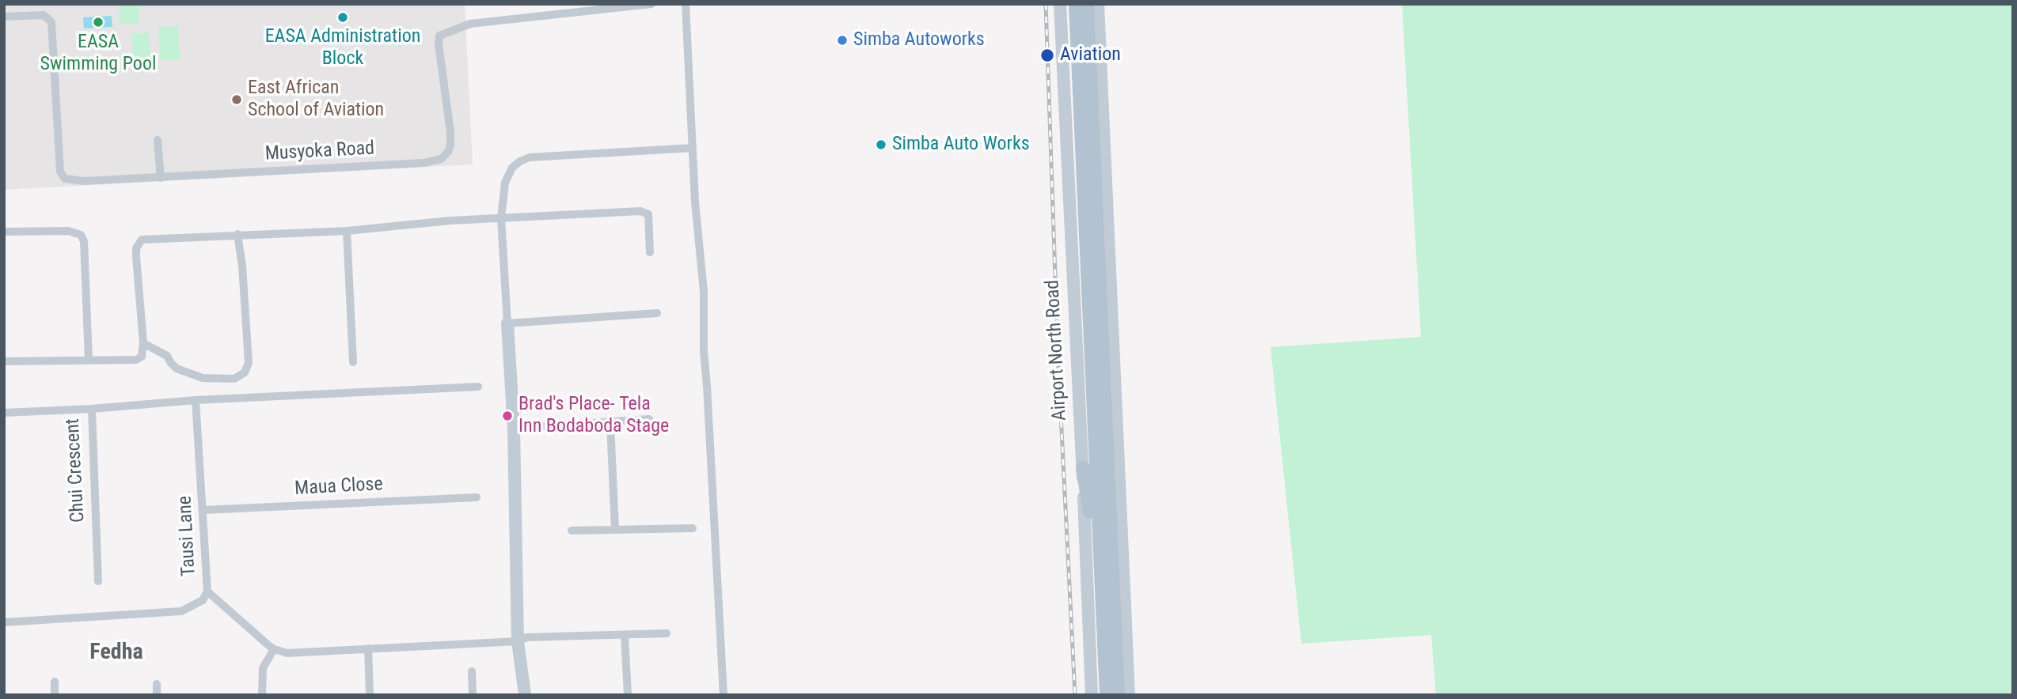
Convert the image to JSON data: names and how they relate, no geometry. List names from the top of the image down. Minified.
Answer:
{"streets":{"main road":["Airport North Road"],"street":["Musyoka Road","Chui Crescent","Maua Close","Tausi Lane"]},"crossings":[["Maua Close","Tausi Lane"]],"districts":["Fedha"],"places":["EASA Administration Block","EASA Swimming Pool","Simba Autoworks","Aviation","East African School of Aviation","Simba Auto Works","Brad's Place- Tela Inn Bodaboda Stage"]}
